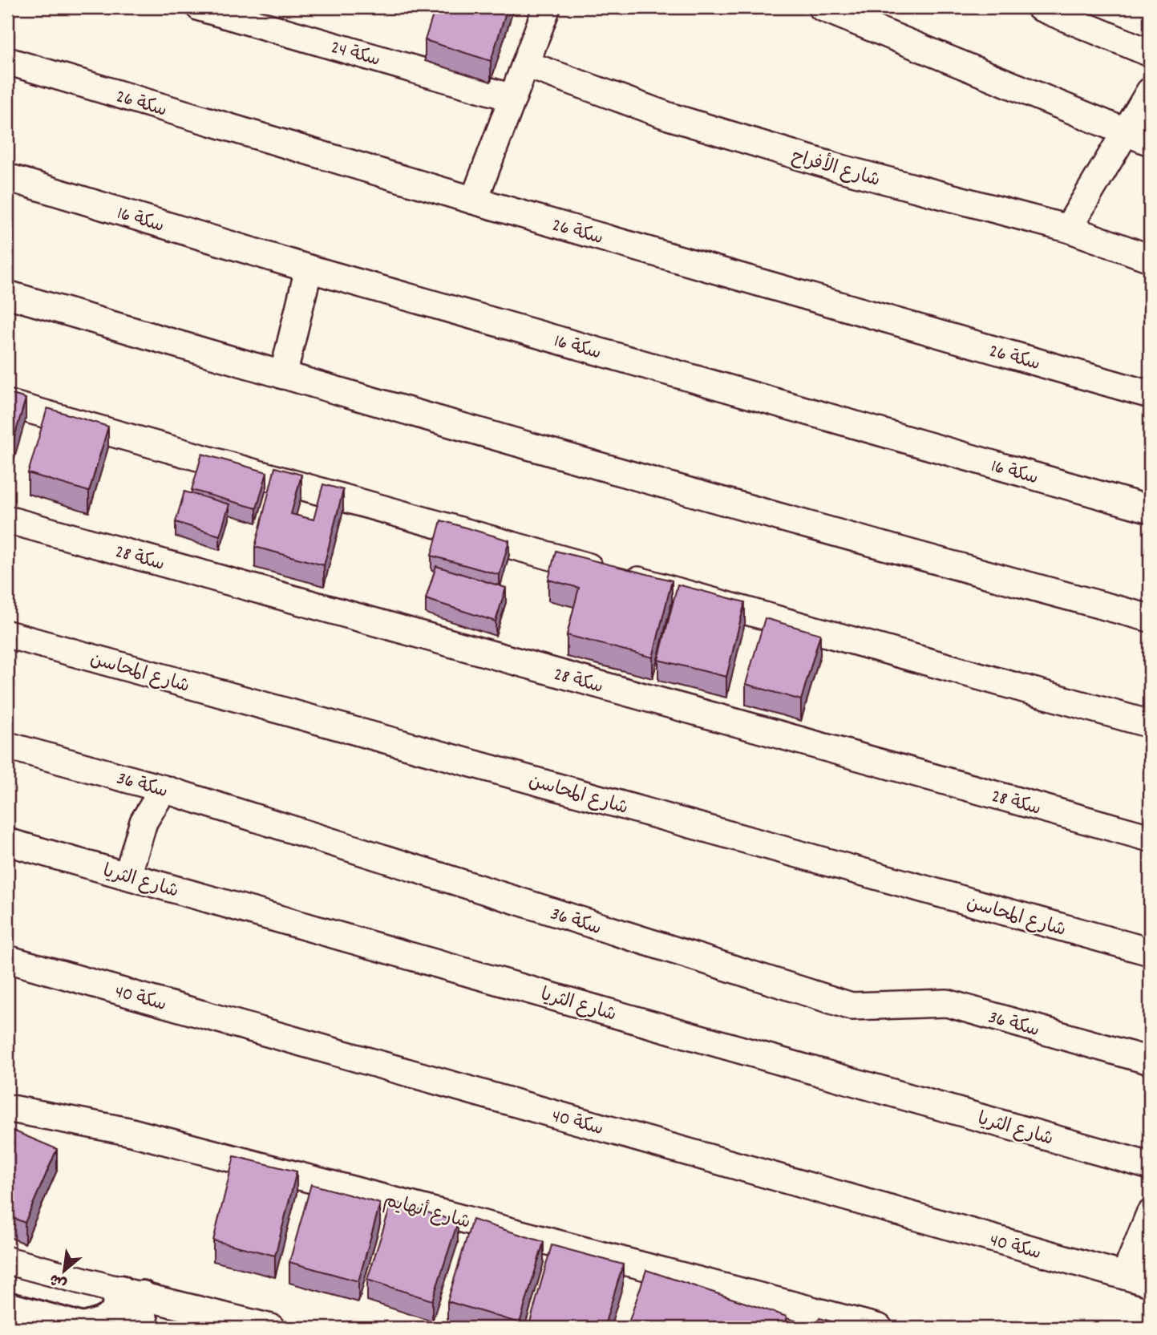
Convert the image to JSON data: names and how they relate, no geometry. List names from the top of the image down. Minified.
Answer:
{"streets":{"street":["سكة 24","سكة 26","شارع الأفراح","سكة 16","سكة 28","شارع المحاسن","سكة 36","شارع الثريا","سكة 40","شارع أنهايم"]},"north":"bottom left"}
